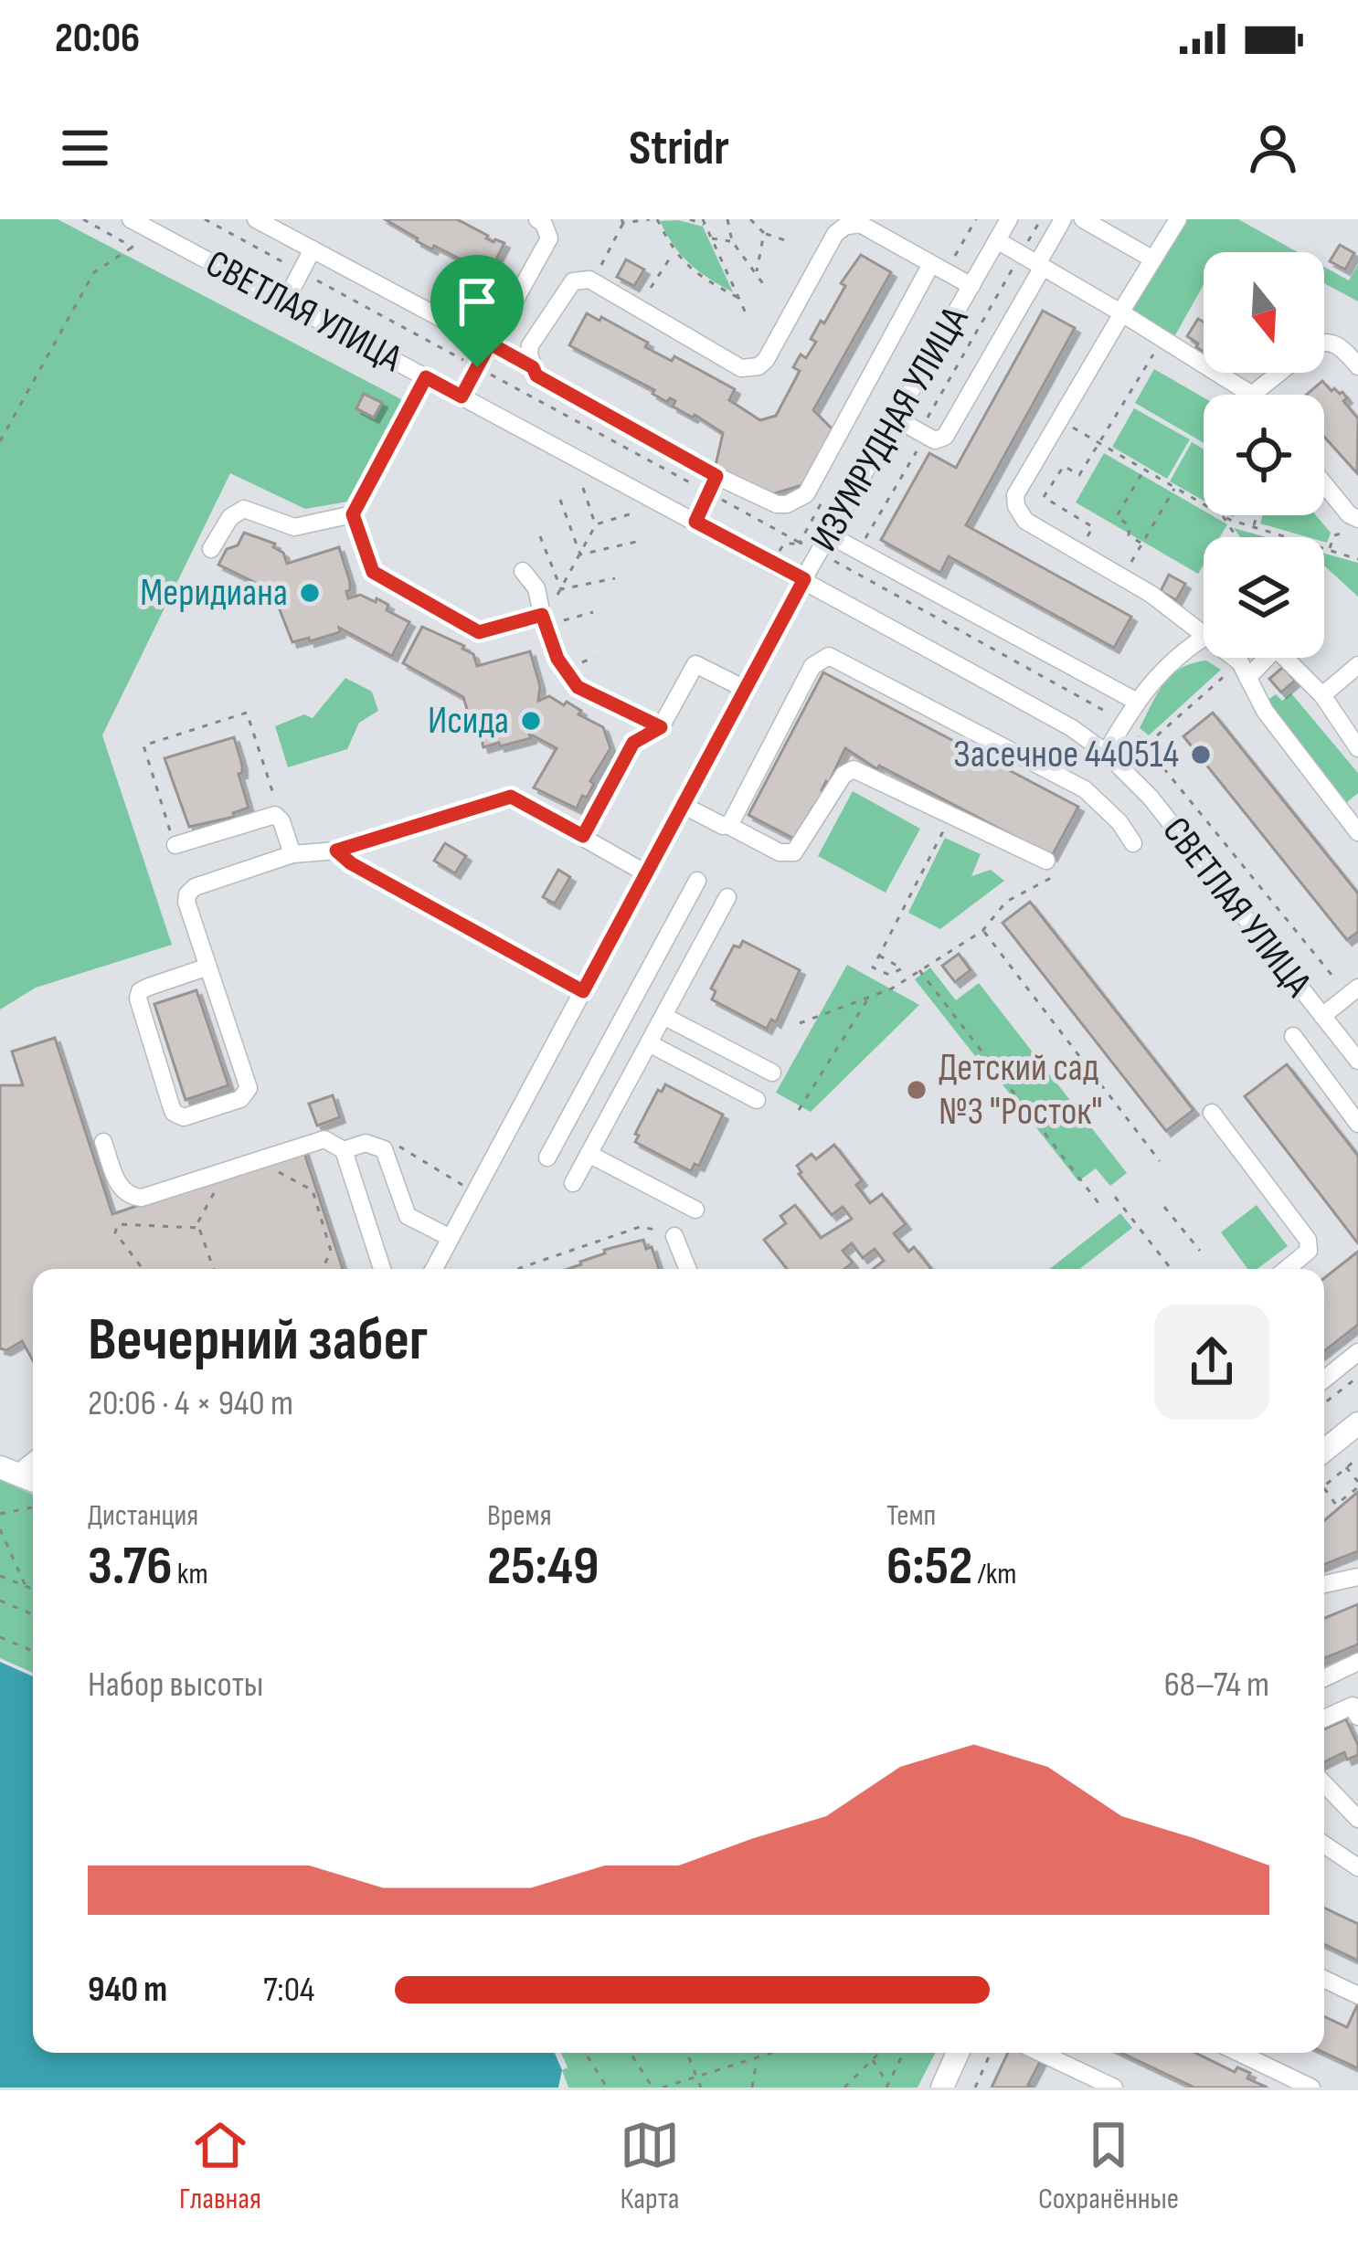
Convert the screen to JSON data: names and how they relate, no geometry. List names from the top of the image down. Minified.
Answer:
{"streets":{"street":["СВЕТЛАЯ УЛИЦА","ИЗУМРУДНАЯ УЛИЦА"]},"crossings":[["СВЕТЛАЯ УЛИЦА","ИЗУМРУДНАЯ УЛИЦА"]],"places":["Меридиана","Исида","Засечное 440514","Детский сад №3 \"Росток\""],"north":"bottom","page":{"status":"20:06","header":"Stridr","heading":["Вечерний забег","20:06 · 4 × 940 m"],"stats":[["Дистанция","3.76 km"],["Время","25:49"],["Темп","6:52 /km"]],"chart":["Набор высоты","68–74 m"],"list":[{"name":"940 m","note":"7:04"}],"tabs":["Главная","Карта","Сохранённые"]}}
